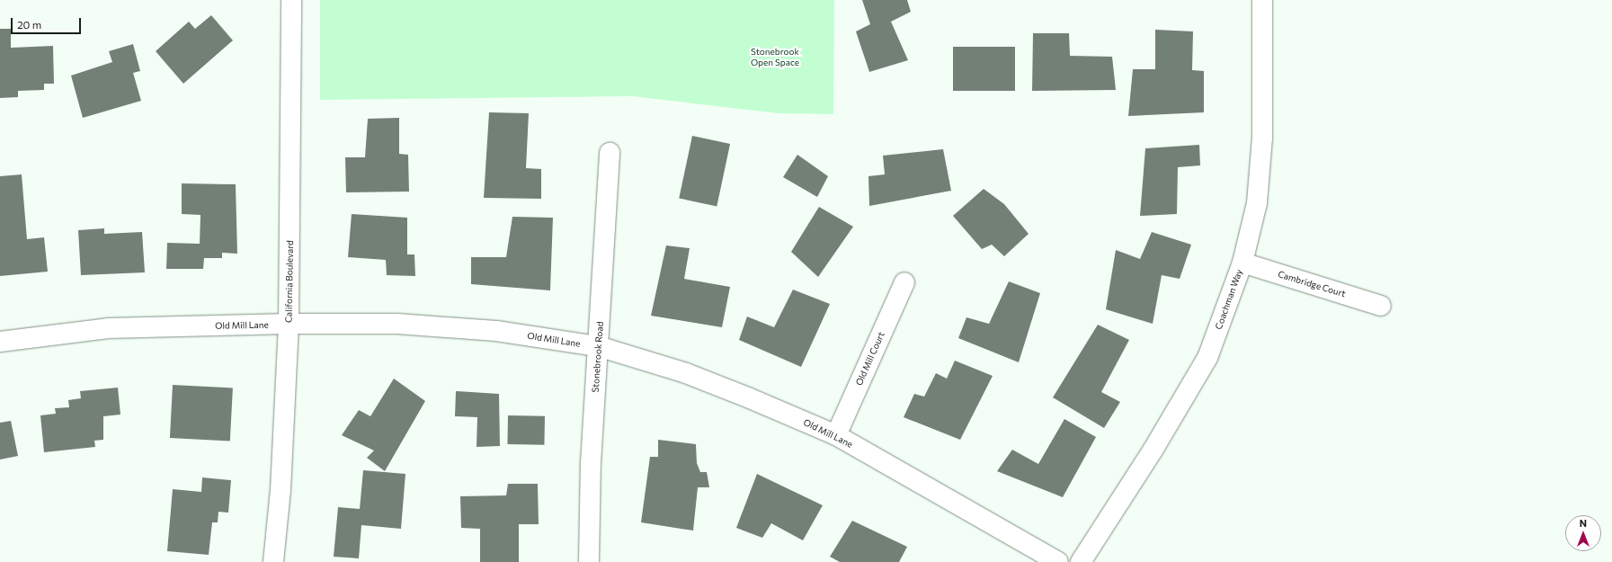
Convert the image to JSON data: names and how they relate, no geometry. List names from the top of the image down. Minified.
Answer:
{"streets":{"street":["California Boulevard","Cambridge Court","Coachman Way","Old Mill Lane","Stonebrook Road","Old Mill Court"]},"crossings":[["California Boulevard","Old Mill Lane"],["Cambridge Court","Coachman Way"],["Old Mill Lane","Stonebrook Road"],["Old Mill Lane","Old Mill Court"]],"parks":["Stonebrook Open Space"],"scale_bar":"20 m","north":"top"}
